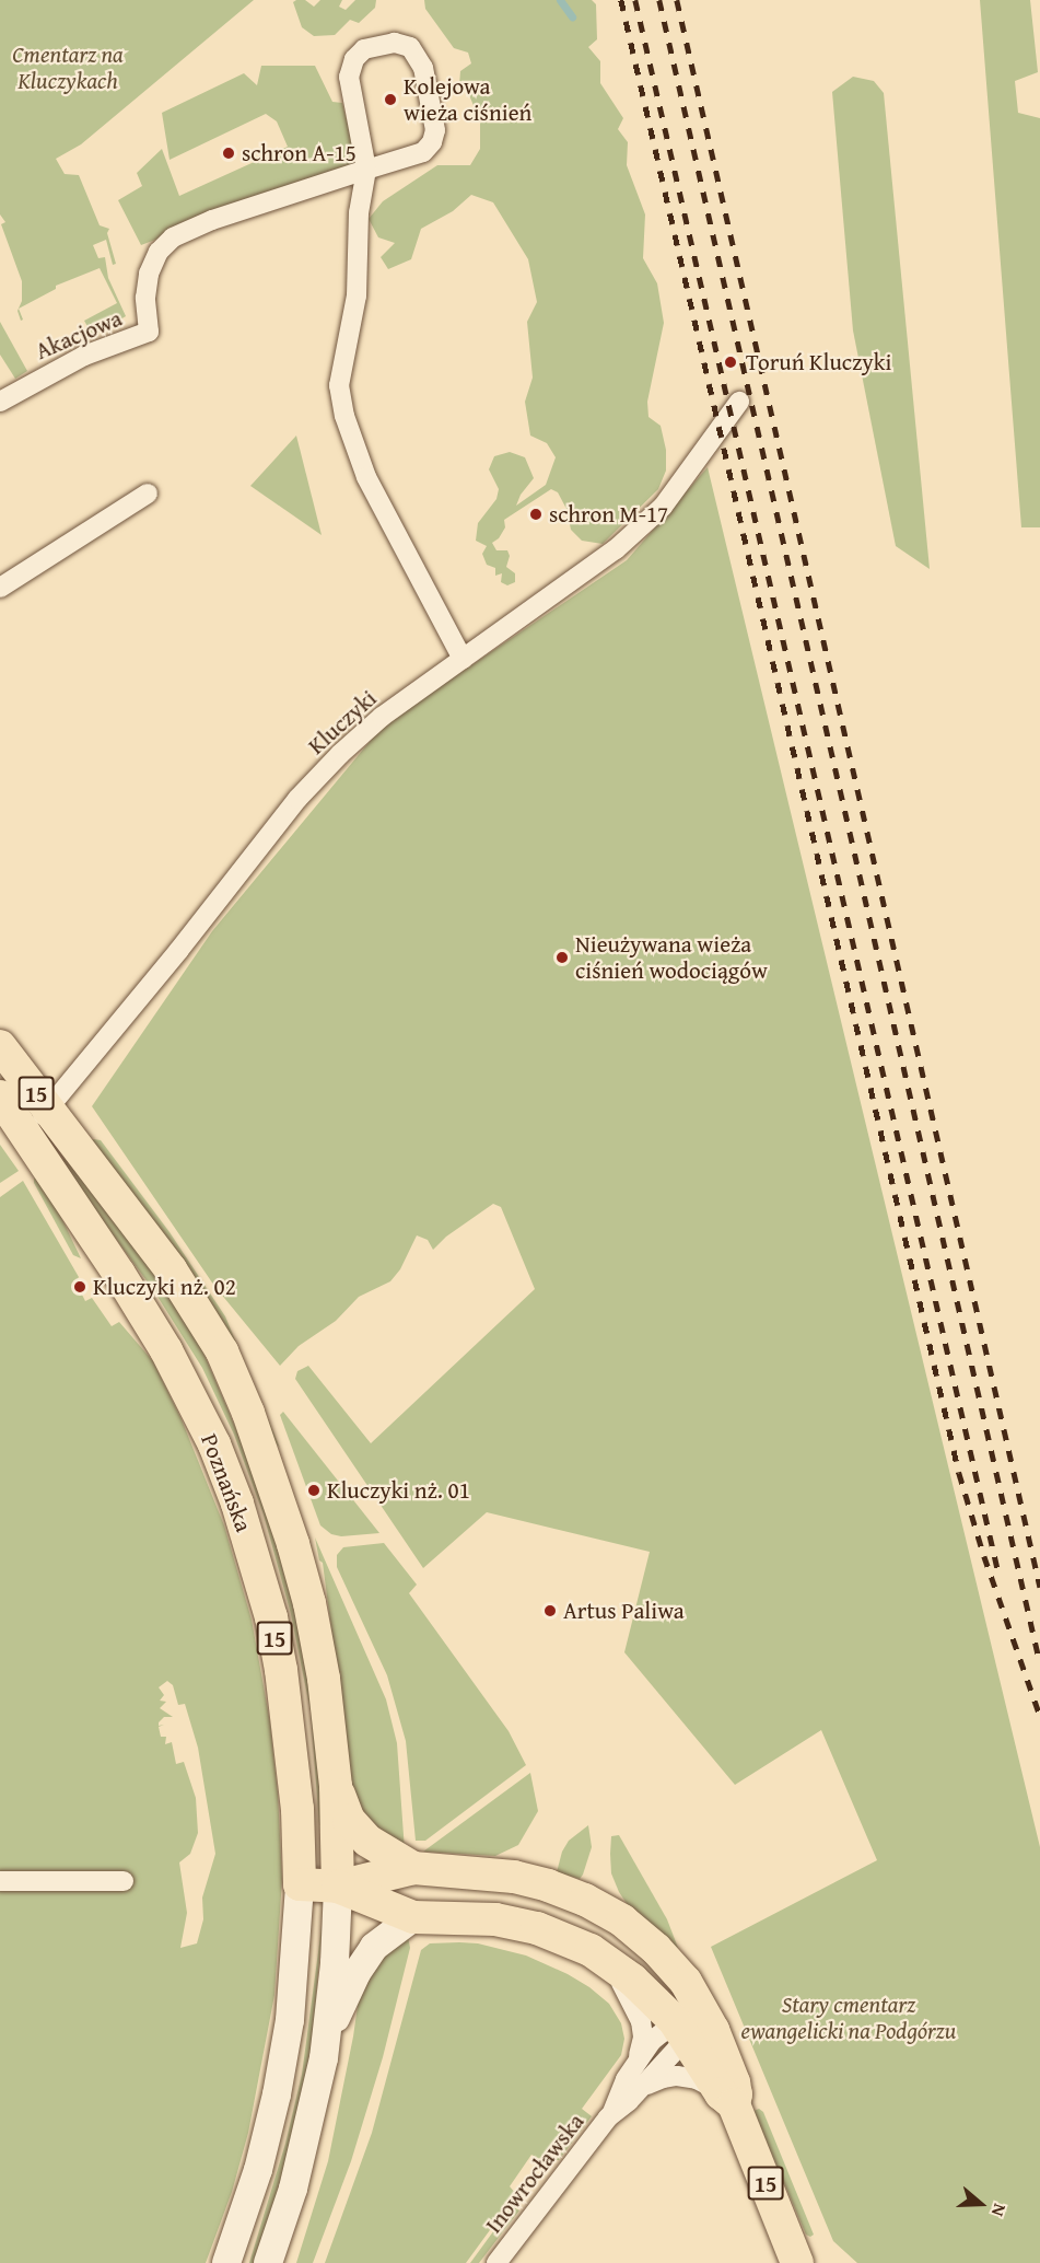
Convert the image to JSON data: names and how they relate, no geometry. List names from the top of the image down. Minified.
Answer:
{"streets":{"main road":["15","Poznańska"],"street":["Akacjowa","Kluczyki","Inowrocławska"]},"crossings":[["Kluczyki","Poznańska"]],"parks":["Cmentarz na Kluczykach","Stary cmentarz ewangelicki na Podgórzu"],"places":["Kolejowa wieża ciśnień","schron A-15","Toruń Kluczyki","schron M-17","Nieużywana wieża ciśnień wodociągów","Kluczyki nż. 02","Kluczyki nż. 01","Artus Paliwa"],"north":"right"}
